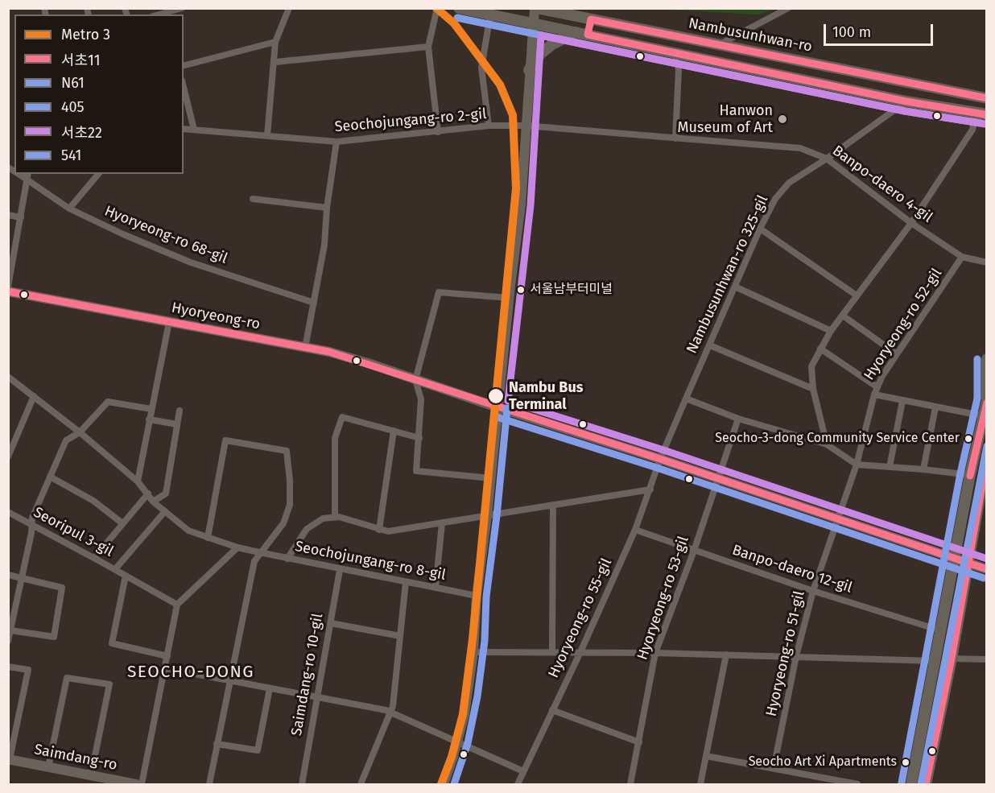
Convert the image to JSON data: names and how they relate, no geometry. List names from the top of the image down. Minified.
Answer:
{"streets":{"main road":["Nambusunhwan-ro","Hyoryeong-ro","Saimdang-ro"],"street":["Seochojungang-ro 2-gil","Banpo-daero 4-gil","Hyoryeong-ro 68-gil","Nambusunhwan-ro 325-gil","Hyoryeong-ro 52-gil","Seoripul 3-gil","Seochojungang-ro 8-gil","Banpo-daero 12-gil","Hyoryeong-ro 53-gil","Hyoryeong-ro 55-gil","Hyoryeong-ro 51-gil","Saimdang-ro 10-gil"]},"crossings":[["Seochojungang-ro 2-gil","Banpo-daero 4-gil"],["Banpo-daero 4-gil","Nambusunhwan-ro 325-gil"],["Banpo-daero 4-gil","Hyoryeong-ro 52-gil"],["Nambusunhwan-ro 325-gil","Hyoryeong-ro"],["Nambusunhwan-ro 325-gil","Hyoryeong-ro 55-gil"],["Hyoryeong-ro","Hyoryeong-ro 52-gil"],["Hyoryeong-ro","Hyoryeong-ro 53-gil"],["Hyoryeong-ro","Hyoryeong-ro 55-gil"],["Hyoryeong-ro","Hyoryeong-ro 51-gil"],["Hyoryeong-ro 52-gil","Hyoryeong-ro 51-gil"],["Seochojungang-ro 8-gil","Saimdang-ro 10-gil"],["Banpo-daero 12-gil","Hyoryeong-ro 53-gil"],["Banpo-daero 12-gil","Hyoryeong-ro 55-gil"],["Banpo-daero 12-gil","Hyoryeong-ro 51-gil"]],"districts":["SEOCHO-DONG"],"places":["Hanwon Museum of Art","서울남부터미널","Nambu Bus Terminal","Seocho-3-dong Community Service Center","Seocho Art Xi Apartments"],"lines":["metro line 3","transit line 405","transit line 서초11","transit line 서초22","transit line 541","transit line N61"],"legend":["Metro 3","서초11","N61","405","서초22","541"],"scale_bar":"100 m"}
